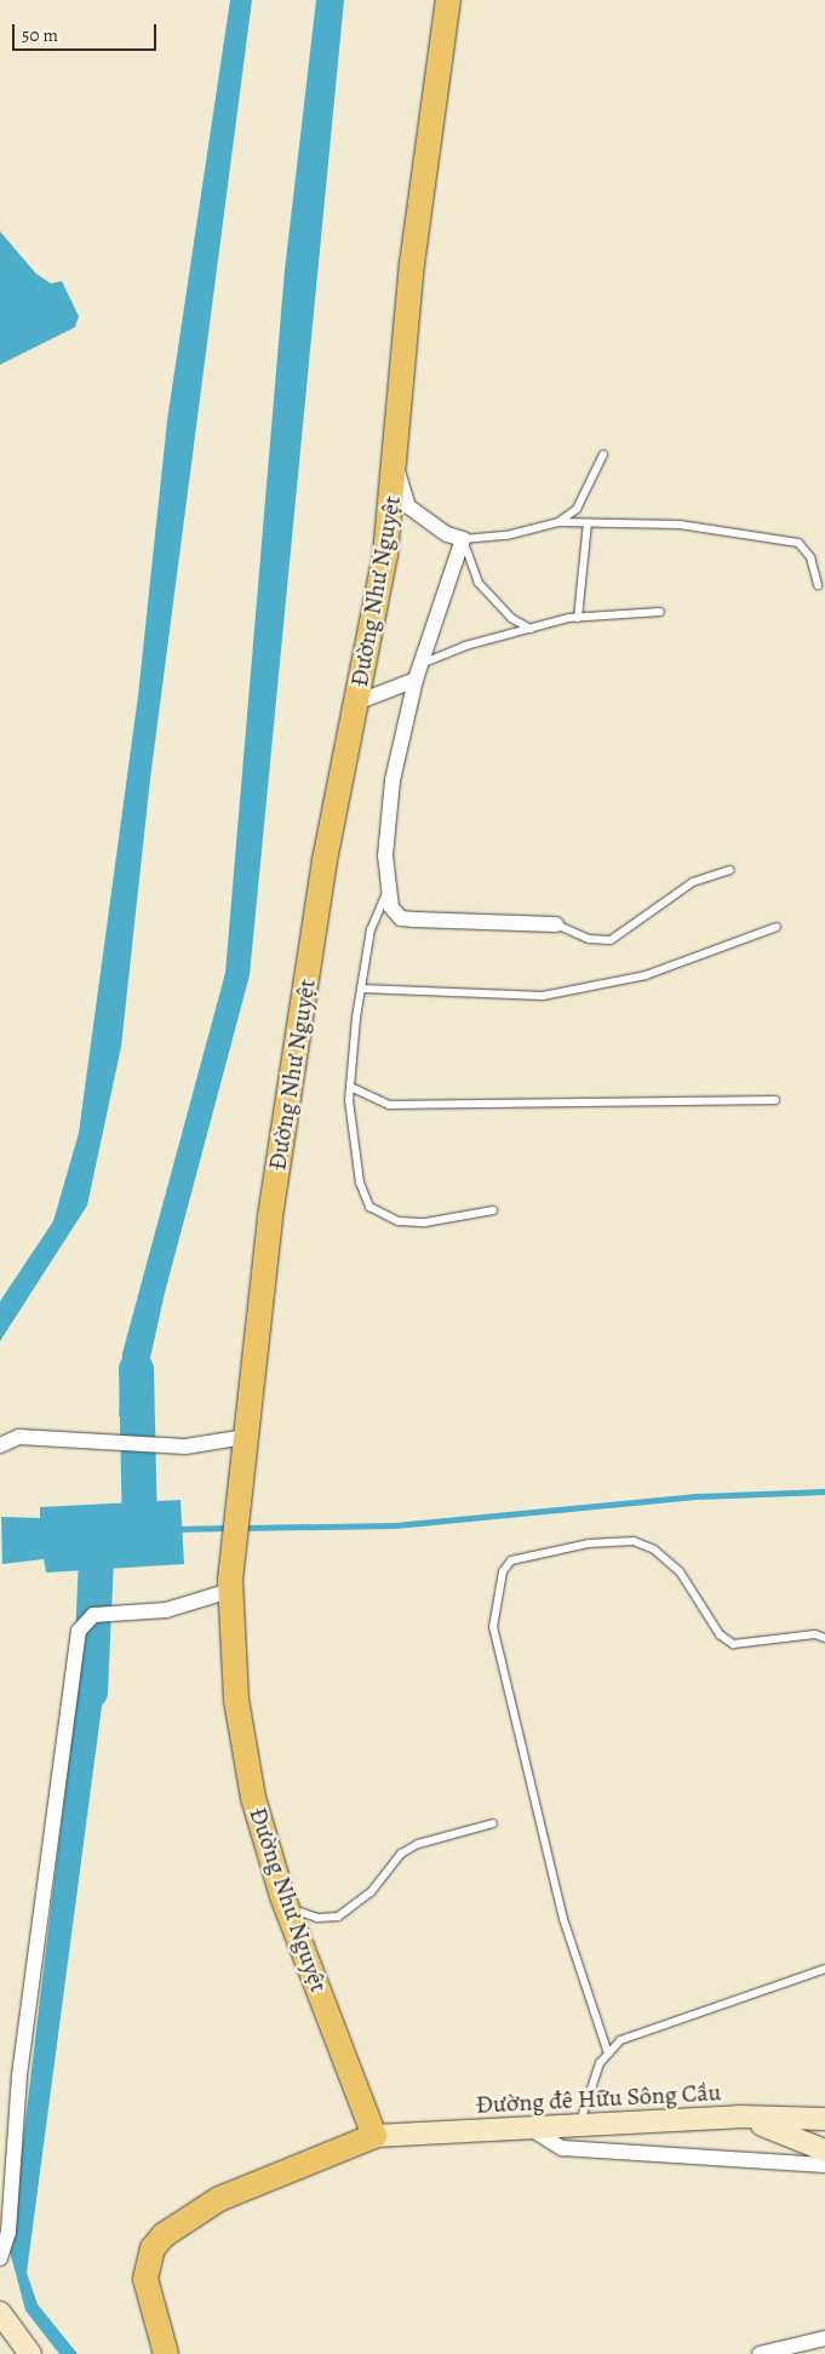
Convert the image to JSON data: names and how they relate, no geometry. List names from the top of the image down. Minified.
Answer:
{"streets":{"main road":["Đường Như Nguyệt","Đường đê Hữu Sông Cầu"]},"crossings":[["Đường Như Nguyệt","Đường đê Hữu Sông Cầu"]],"scale_bar":"50 m"}
